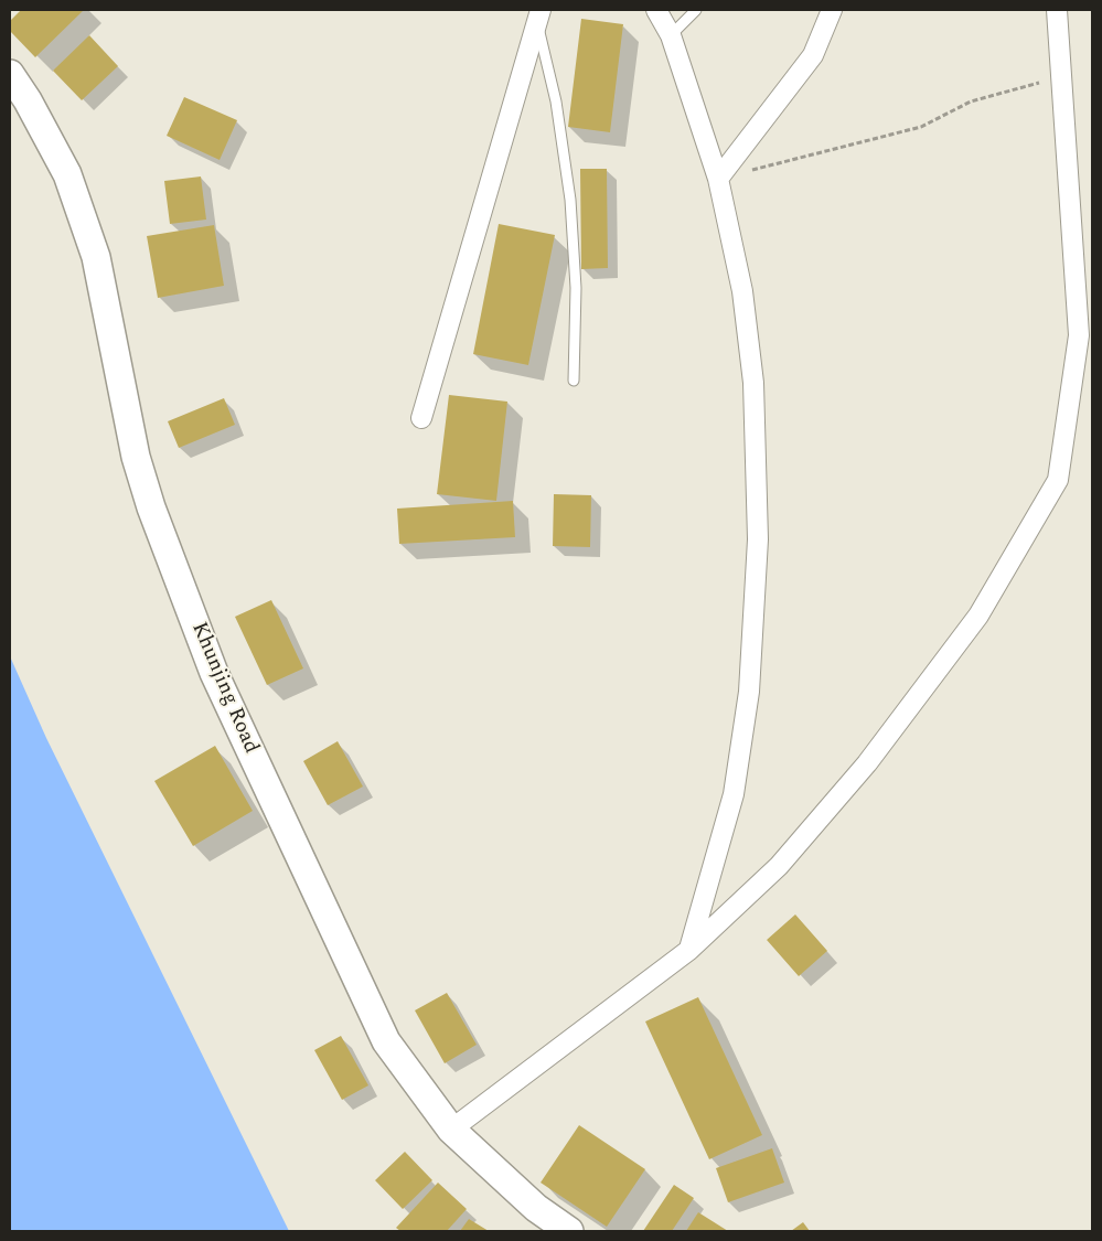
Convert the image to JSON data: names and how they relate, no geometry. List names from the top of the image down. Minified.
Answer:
{"streets":{"main road":["Khunjing Road"]}}
